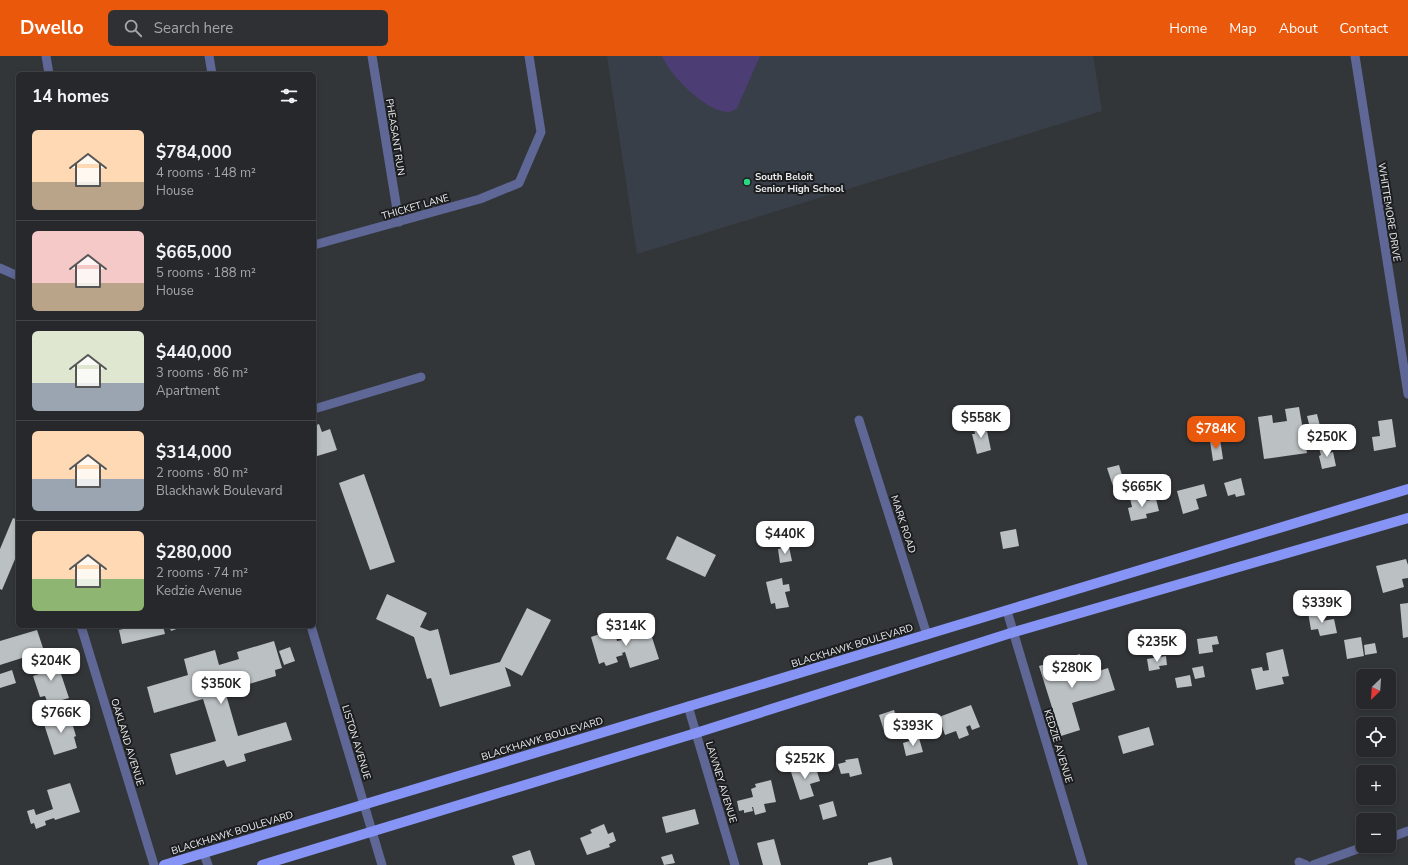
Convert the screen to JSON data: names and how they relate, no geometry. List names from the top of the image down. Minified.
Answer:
{"streets":{"main road":["BLACKHAWK BOULEVARD"],"street":["PHEASANT RUN","THICKET LANE","WHITTEMORE DRIVE","MARK ROAD","OAKLAND AVENUE","LISTON AVENUE","KEDZIE AVENUE","LAWNEY AVENUE"]},"crossings":[["PHEASANT RUN","THICKET LANE"],["MARK ROAD","BLACKHAWK BOULEVARD"],["BLACKHAWK BOULEVARD","LISTON AVENUE"],["BLACKHAWK BOULEVARD","KEDZIE AVENUE"],["BLACKHAWK BOULEVARD","LAWNEY AVENUE"]],"places":["South Beloit Senior High School"],"north":"bottom left","page":{"header":"Dwello","search":"Search here","nav":["Home","Map","About","Contact"],"heading":"14 homes","list":[{"name":"$784,000","note":"4 rooms · 148 m² · House"},{"name":"$665,000","note":"5 rooms · 188 m² · House"},{"name":"$440,000","note":"3 rooms · 86 m² · Apartment"},{"name":"$314,000","note":"2 rooms · 80 m² · Blackhawk Boulevard"},{"name":"$280,000","note":"2 rooms · 74 m² · Kedzie Avenue"}],"price":["$558K","$784K","$250K","$665K","$440K","$339K","$314K","$235K","$204K","$280K","$350K","$766K","$393K","$252K"],"map_buttons":["+","−"]}}
